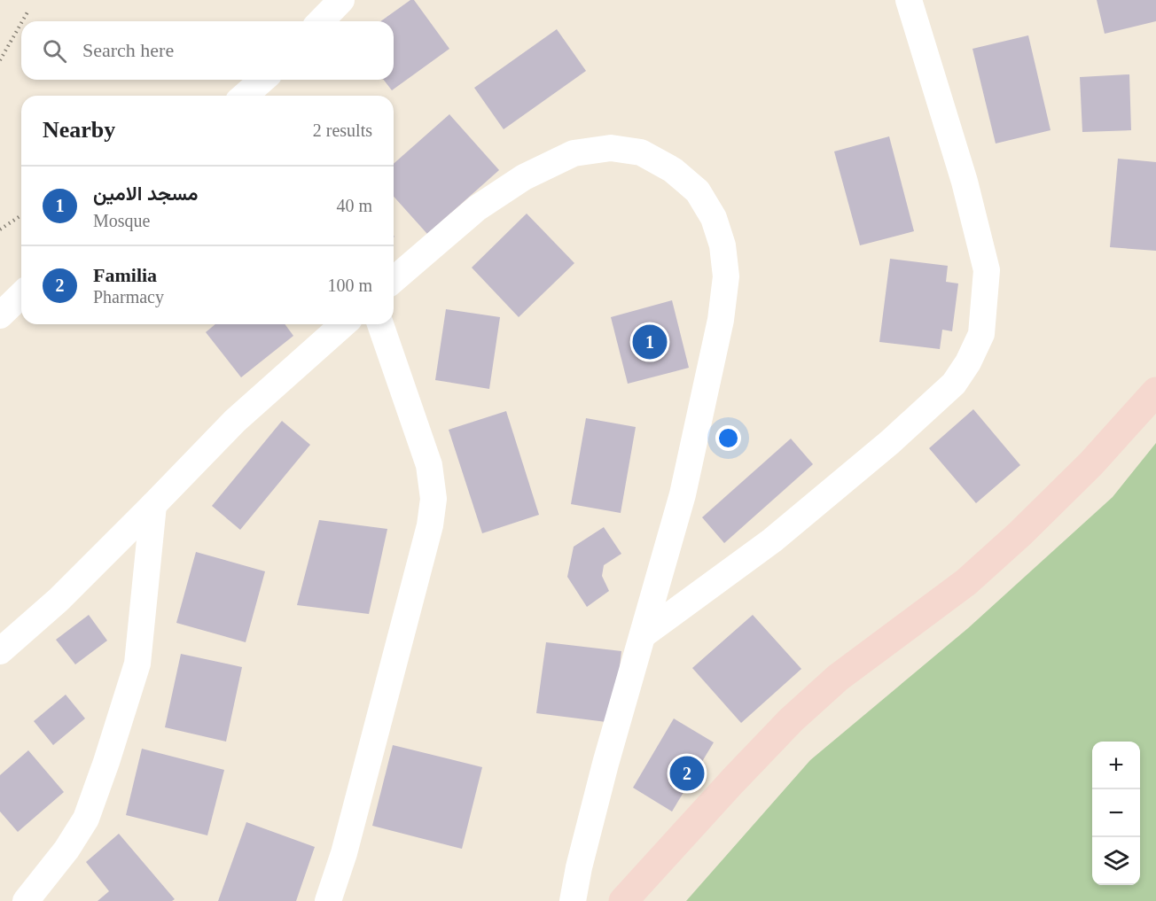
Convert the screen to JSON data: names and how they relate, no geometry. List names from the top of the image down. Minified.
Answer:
{"page":{"search":"Search here","heading":["Nearby","2 results"],"list":[{"mark":"1","name":"مسجد الامين","note":"Mosque","value":"40 m"},{"mark":"2","name":"Familia","note":"Pharmacy","value":"100 m"}],"pins":["1","2"],"map_buttons":["+","−"]}}
